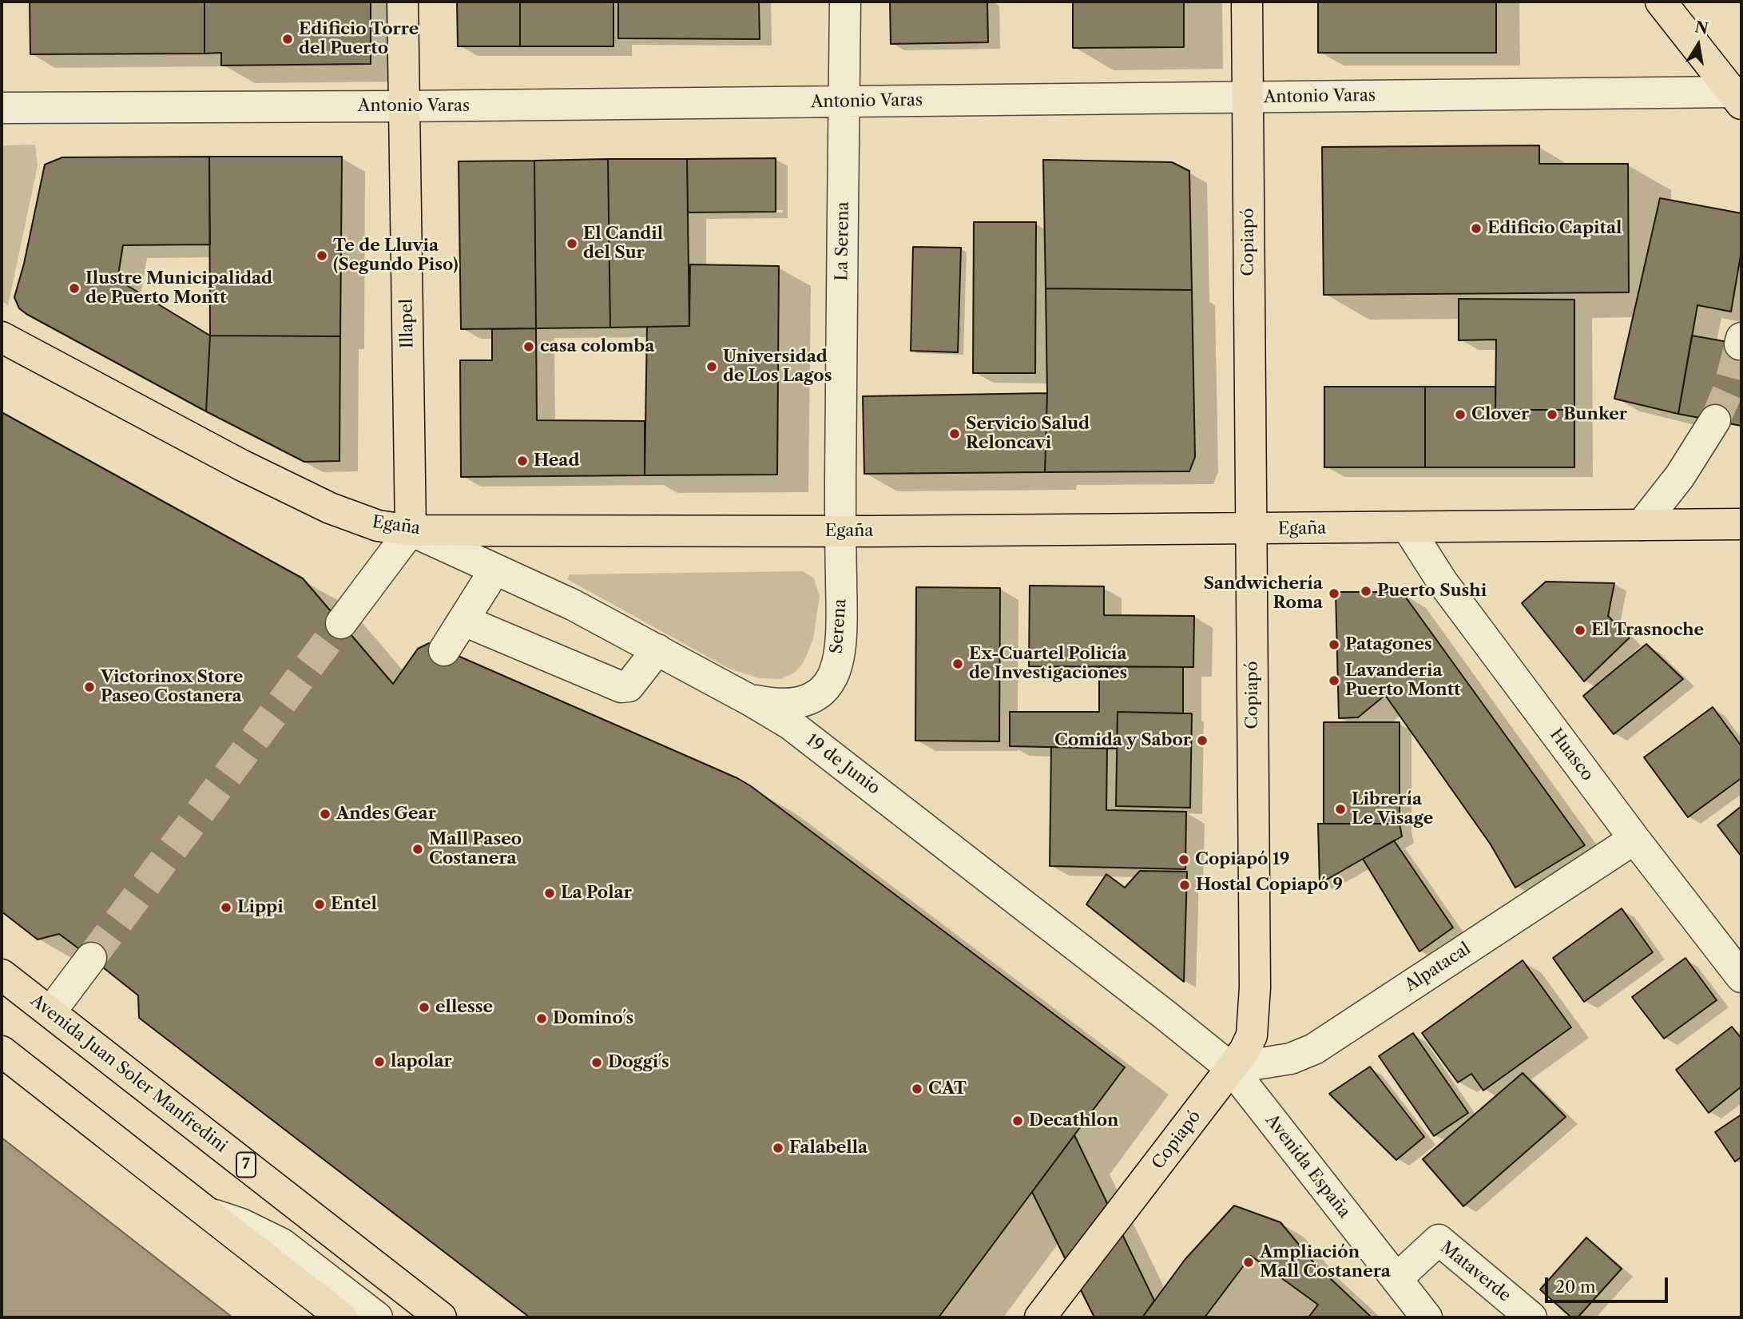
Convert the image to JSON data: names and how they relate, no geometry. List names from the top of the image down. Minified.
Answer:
{"streets":{"main road":["Copiapó","Illapel","Egaña","Avenida Juan Soler Manfredini","7"],"street":["Antonio Varas","La Serena","Serena","Huasco","19 de Junio","Alpatacal","Avenida España","Mataverde"]},"crossings":[["Antonio Varas","La Serena"],["Antonio Varas","Copiapó"],["Antonio Varas","Illapel"],["La Serena","Serena"],["Copiapó","Egaña"],["Copiapó","19 de Junio"],["Copiapó","Alpatacal"],["Copiapó","Avenida España"],["Illapel","Egaña"],["Illapel","19 de Junio"],["Egaña","Serena"],["Egaña","Huasco"],["Egaña","19 de Junio"],["Serena","19 de Junio"],["Huasco","Alpatacal"],["19 de Junio","Alpatacal"],["19 de Junio","Avenida España"],["Alpatacal","Avenida España"],["Avenida España","Mataverde"]],"places":["Edificio Torre del Puerto","Edificio Capital","El Candil del Sur","Te de Lluvia (Segundo Piso)","Ilustre Municipalidad de Puerto Montt","casa colomba","Universidad de Los Lagos","Clover","Bunker","Servicio Salud Reloncavi","Head","Puerto Sushi","Sandwichería Roma","El Trasnoche","Patagones","Ex-Cuartel Policía de Investigaciones","Lavanderia Puerto Montt","Victorinox Store Paseo Costanera","Comida y Sabor","Librería Le Visage","Andes Gear","Mall Paseo Costanera","Copiapó 19","Hostal Copiapó 9","La Polar","Entel","Lippi","ellesse","Domino´s","lapolar","Doggi´s","CAT","Decathlon","Falabella","Ampliación Mall Costanera"],"scale_bar":"20 m","north":"top"}
